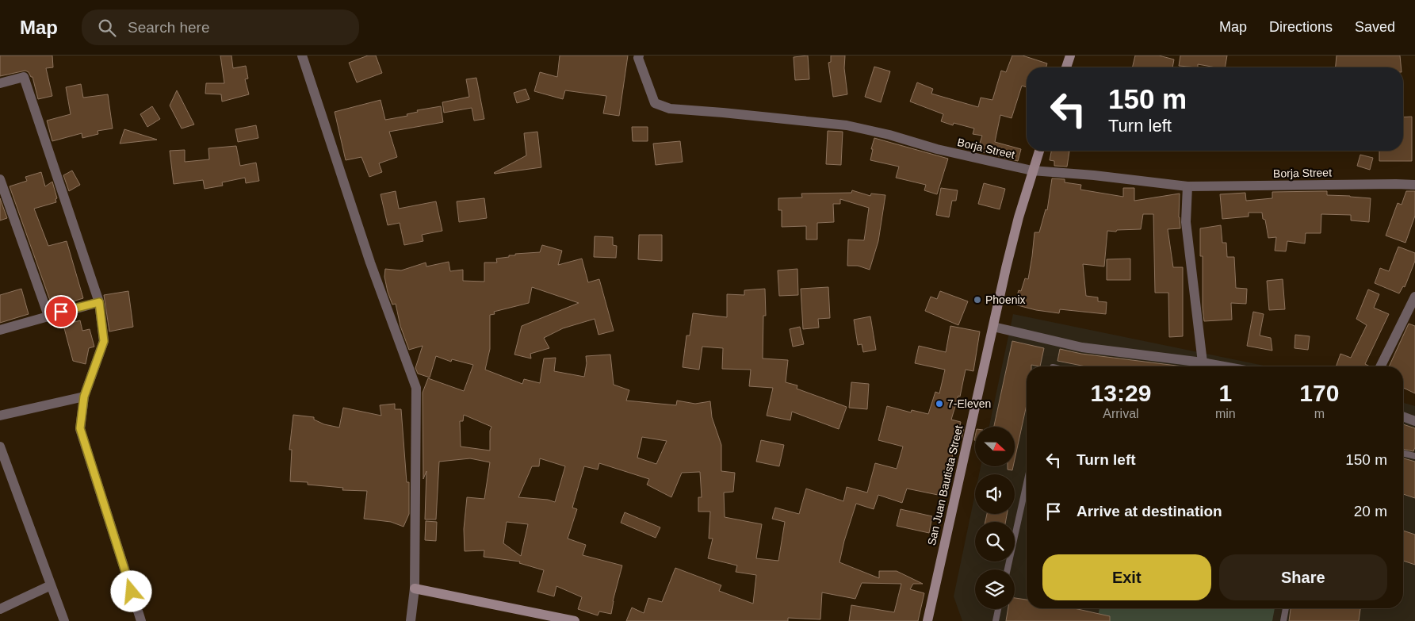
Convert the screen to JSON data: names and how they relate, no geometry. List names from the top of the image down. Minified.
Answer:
{"streets":{"main road":["San Juan Bautista Street"],"street":["Borja Street"]},"crossings":[["Borja Street","San Juan Bautista Street"]],"places":["Phoenix","7-Eleven"],"north":"right","page":{"header":"Map","search":"Search here","nav":["Map","Directions","Saved"],"turn":["150 m","Turn left"],"eta":["13:29","Arrival","1","min","170","m"],"list":[{"name":"Turn left","value":"150 m"},{"name":"Arrive at destination","value":"20 m"}],"buttons":["Exit","Share"]}}
